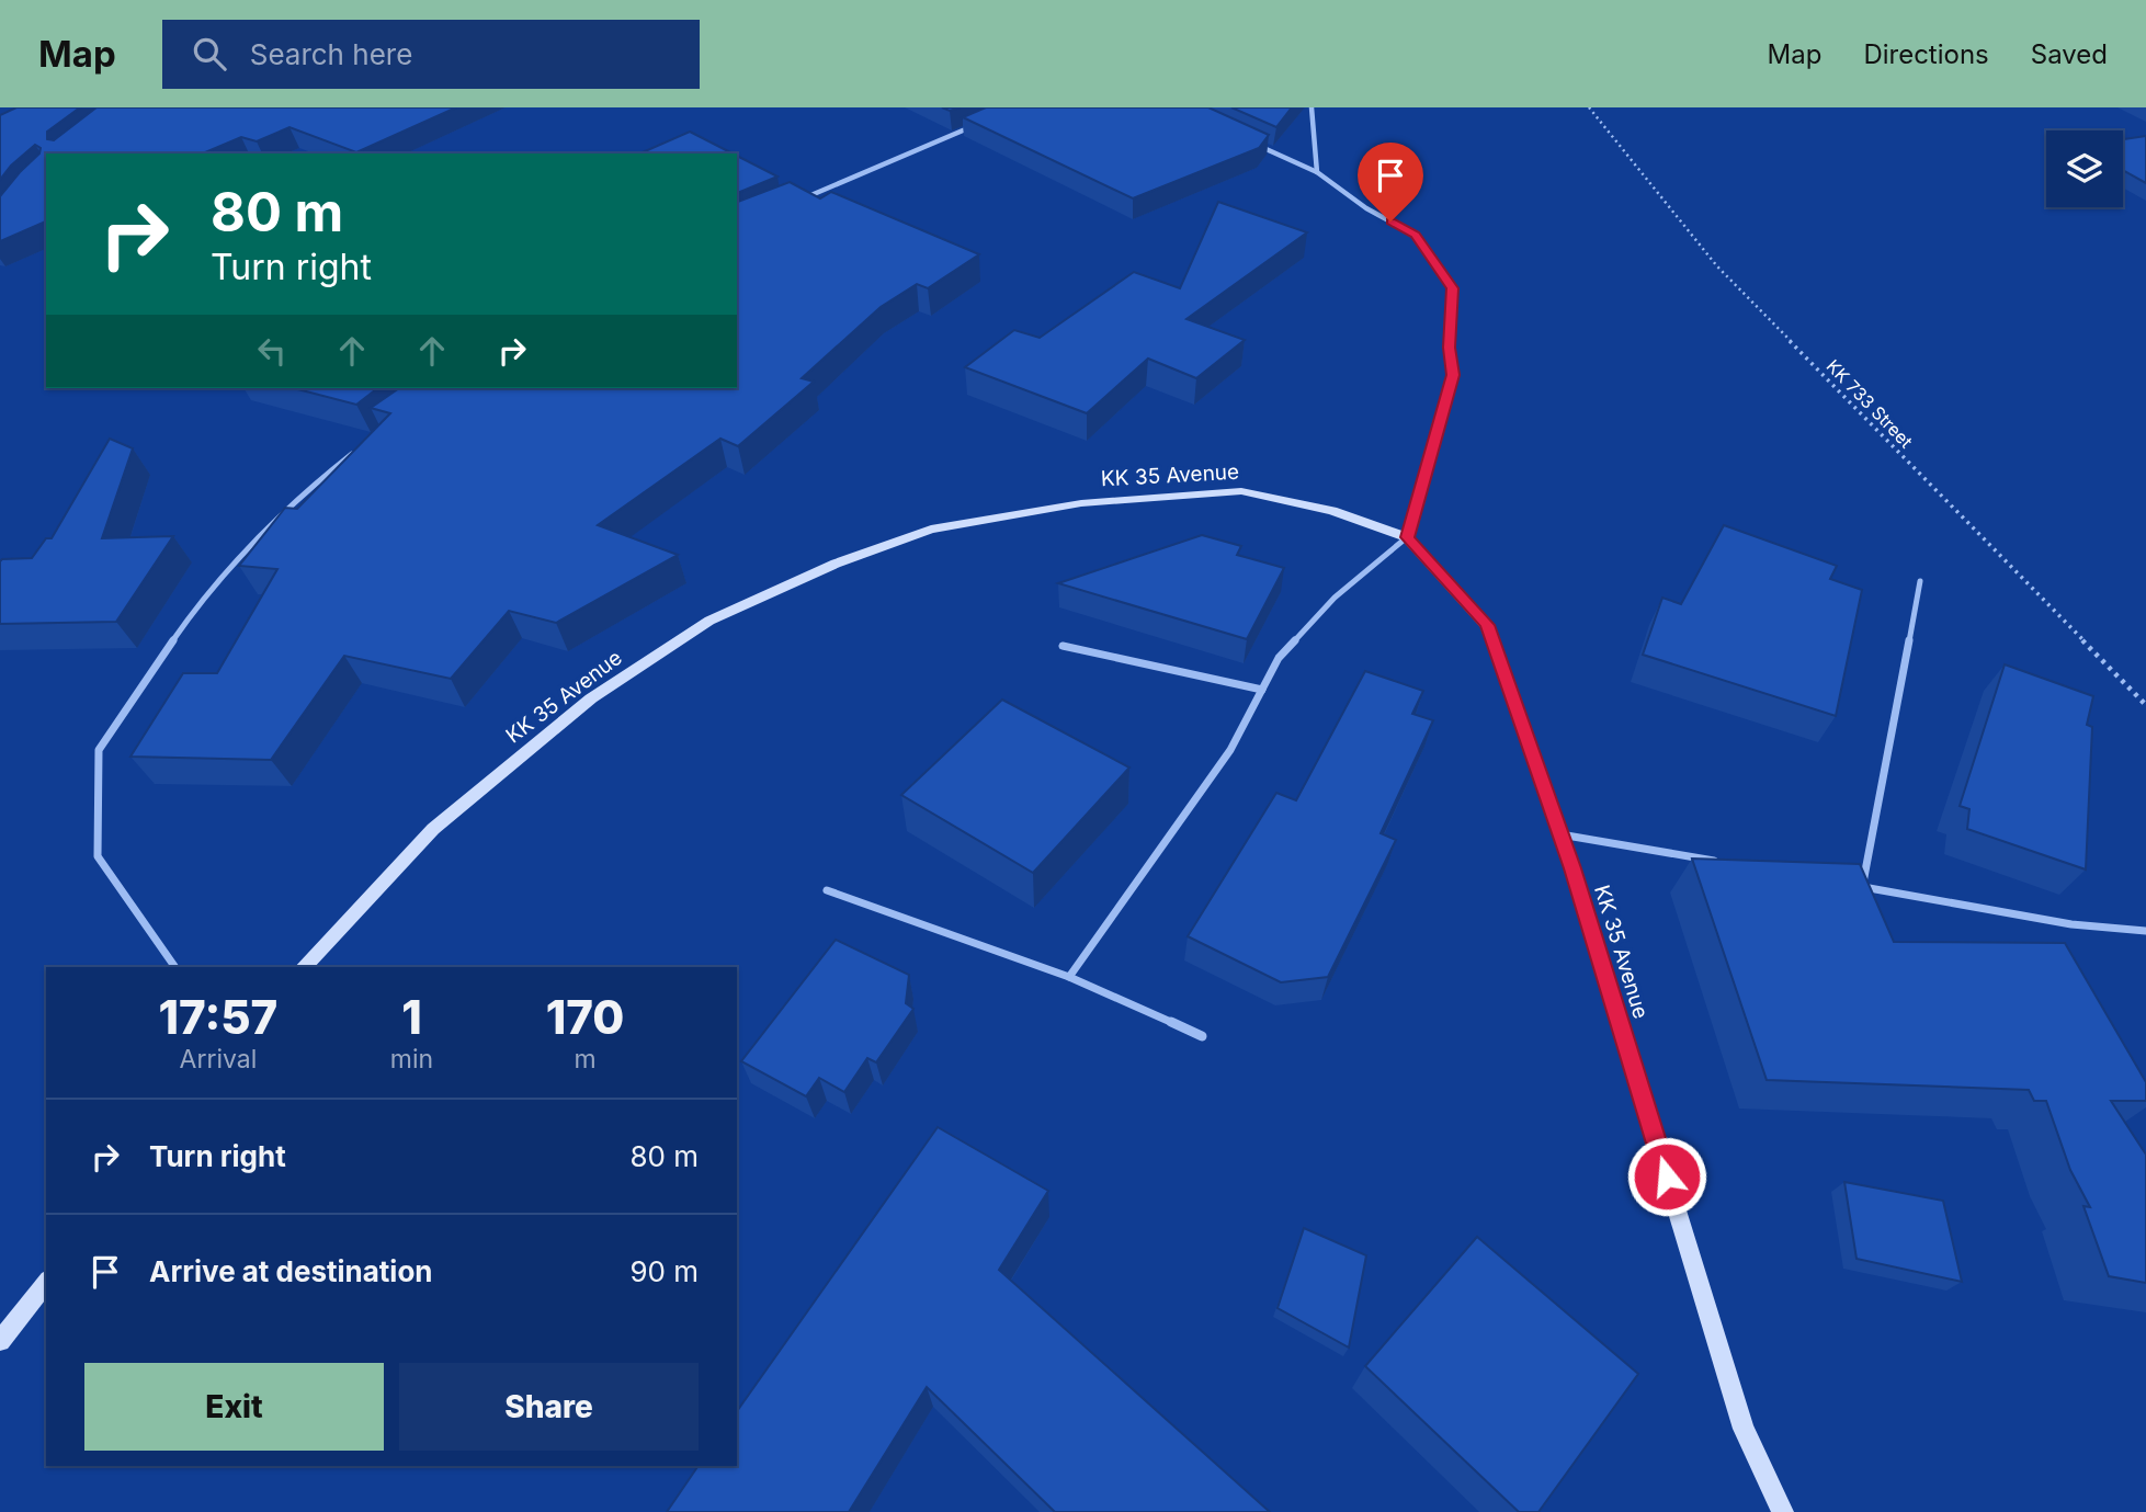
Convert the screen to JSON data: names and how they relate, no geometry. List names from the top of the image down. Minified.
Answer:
{"streets":{"main road":["KK 35 Avenue"],"path":["KK 733 Street"]},"page":{"header":"Map","search":"Search here","nav":["Map","Directions","Saved"],"turn":["80 m","Turn right"],"eta":["17:57","Arrival","1","min","170","m"],"list":[{"name":"Turn right","value":"80 m"},{"name":"Arrive at destination","value":"90 m"}],"buttons":["Exit","Share"]}}
